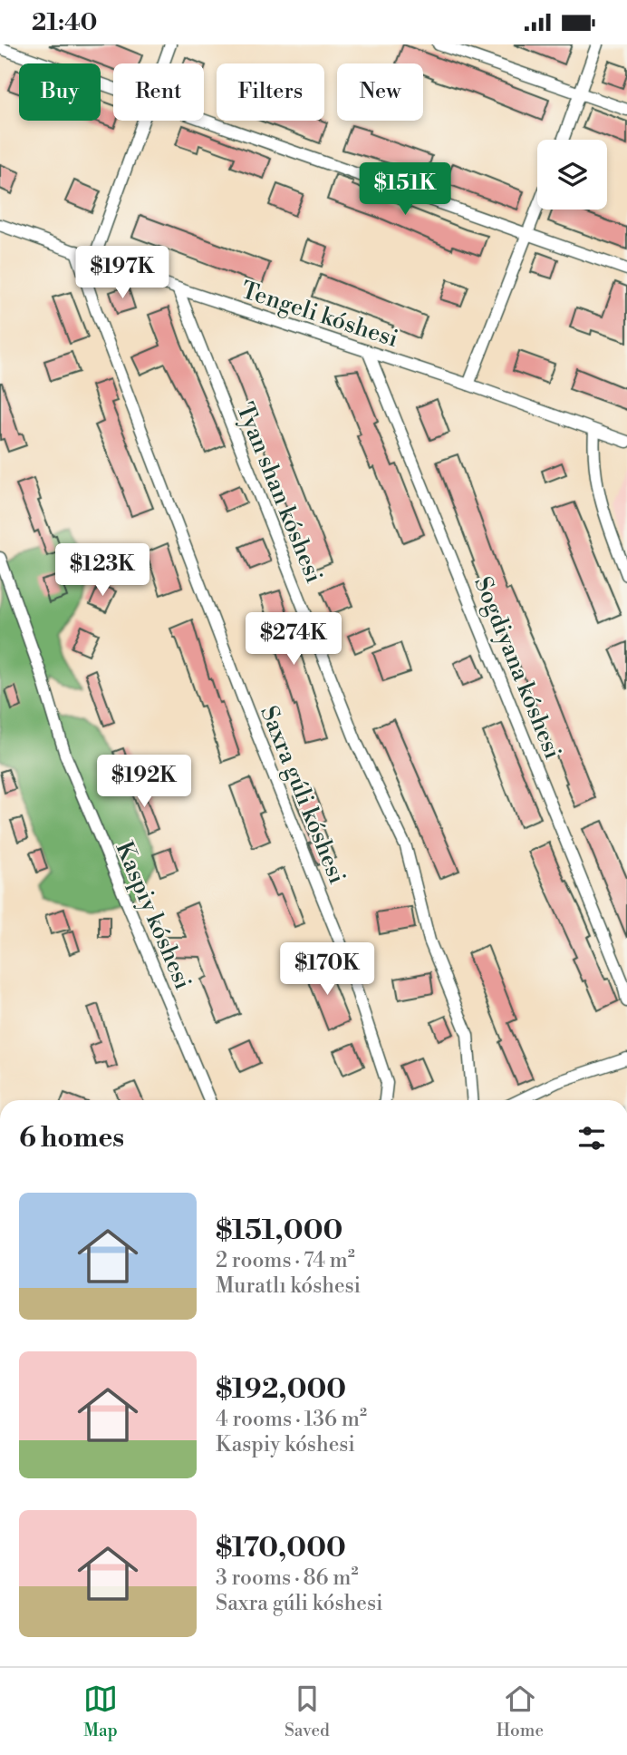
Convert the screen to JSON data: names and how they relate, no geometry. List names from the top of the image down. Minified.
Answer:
{"streets":{"street":["Tengeli kóshesi","Tyan shan kóshesi","Sogdiyana kóshesi","Saxra gúli kóshesi","Kaspiy kóshesi"]},"crossings":[["Tengeli kóshesi","Tyan shan kóshesi"],["Tengeli kóshesi","Sogdiyana kóshesi"],["Tengeli kóshesi","Saxra gúli kóshesi"]],"page":{"status":"21:40","chip":["Buy","Rent","Filters","New"],"price":["$151K","$197K","$123K","$274K","$192K","$170K"],"heading":"6 homes","list":[{"name":"$151,000","note":"2 rooms · 74 m² · Muratlı kóshesi"},{"name":"$192,000","note":"4 rooms · 136 m² · Kaspiy kóshesi"},{"name":"$170,000","note":"3 rooms · 86 m² · Saxra gúli kóshesi"}],"tabs":["Map","Saved","Home"]}}
